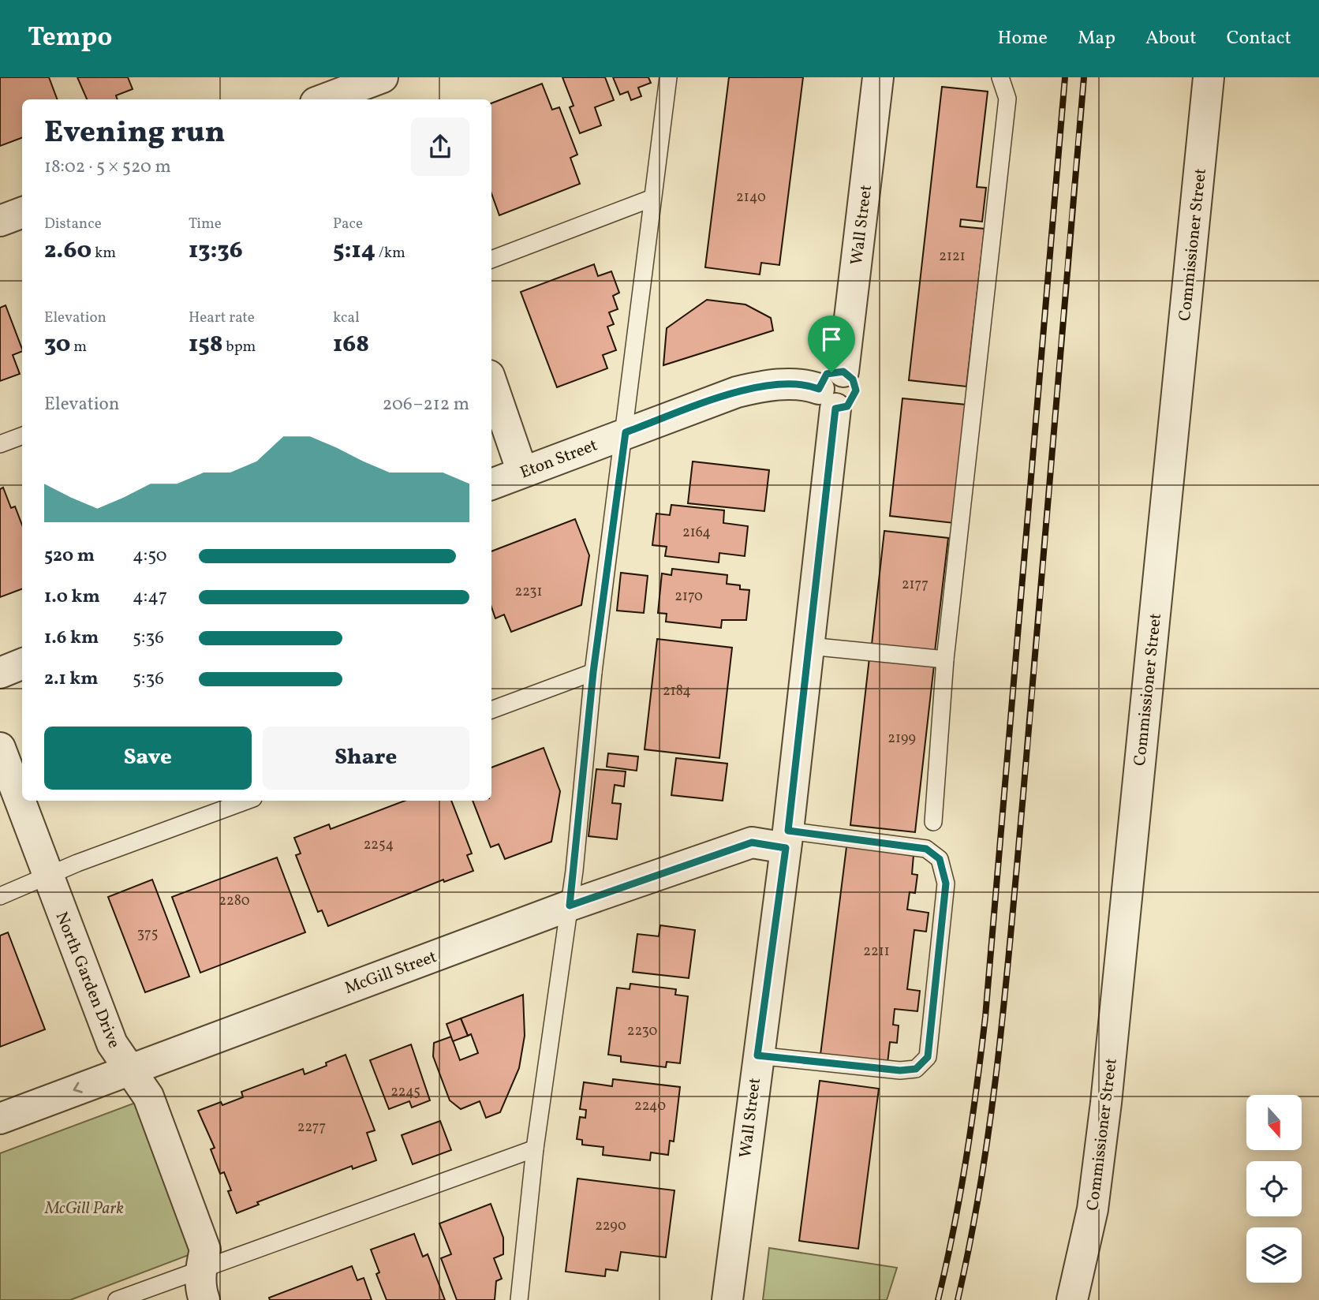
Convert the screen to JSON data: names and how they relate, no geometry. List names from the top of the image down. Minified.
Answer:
{"streets":{"street":["Wall Street","Commissioner Street","Eton Street","McGill Street","North Garden Drive"]},"crossings":[["Wall Street","Eton Street"],["Wall Street","McGill Street"],["McGill Street","North Garden Drive"]],"parks":["McGill Park"],"house_numbers":["2140","2121","2164","2177","2231","2170","2184","2199","2254","2280","375","2211","2230","2245","2240","2277","2290"],"north":"bottom","page":{"header":"Tempo","nav":["Home","Map","About","Contact"],"heading":["Evening run","18:02 · 5 × 520 m"],"stats":[["Distance","2.60 km"],["Time","13:36"],["Pace","5:14 /km"],["Elevation","30 m"],["Heart rate","158 bpm"],["kcal","168"]],"chart":["Elevation","206–212 m"],"list":[{"name":"520 m","note":"4:50"},{"name":"1.0 km","note":"4:47"},{"name":"1.6 km","note":"5:36"},{"name":"2.1 km","note":"5:36"}],"buttons":["Save","Share"]}}
